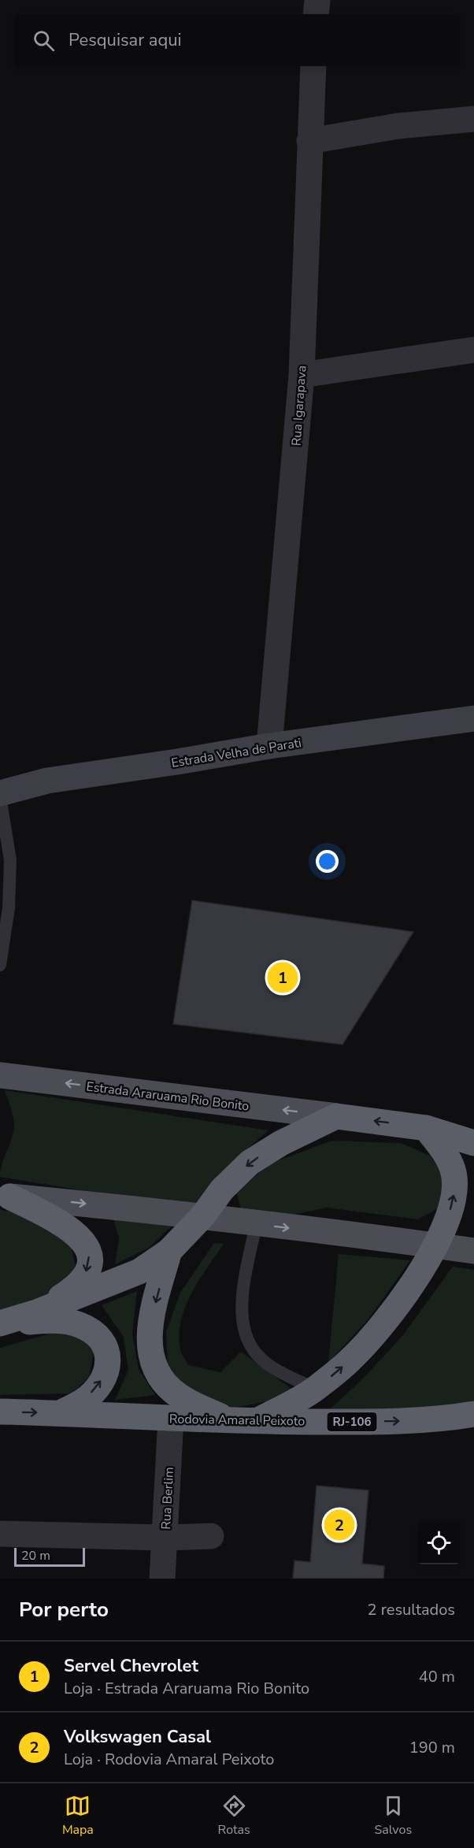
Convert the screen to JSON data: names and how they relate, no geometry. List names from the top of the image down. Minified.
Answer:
{"streets":{"highway":["Rodovia Amaral Peixoto","RJ-106"],"main road":["Estrada Araruama Rio Bonito"],"street":["Rua Igarapava","Estrada Velha de Parati","Rua Berlim"]},"crossings":[["Rua Igarapava","Estrada Velha de Parati"],["Rodovia Amaral Peixoto","Rua Berlim"]],"one_way":["Rodovia Amaral Peixoto"],"scale_bar":"20 m","page":{"search":"Pesquisar aqui","pins":["1","2"],"scale":"20 m","heading":["Por perto","2 resultados"],"list":[{"mark":"1","name":"Servel Chevrolet","note":"Loja · Estrada Araruama Rio Bonito","value":"40 m"},{"mark":"2","name":"Volkswagen Casal","note":"Loja · Rodovia Amaral Peixoto","value":"190 m"}],"nav":["Mapa","Rotas","Salvos"]}}
